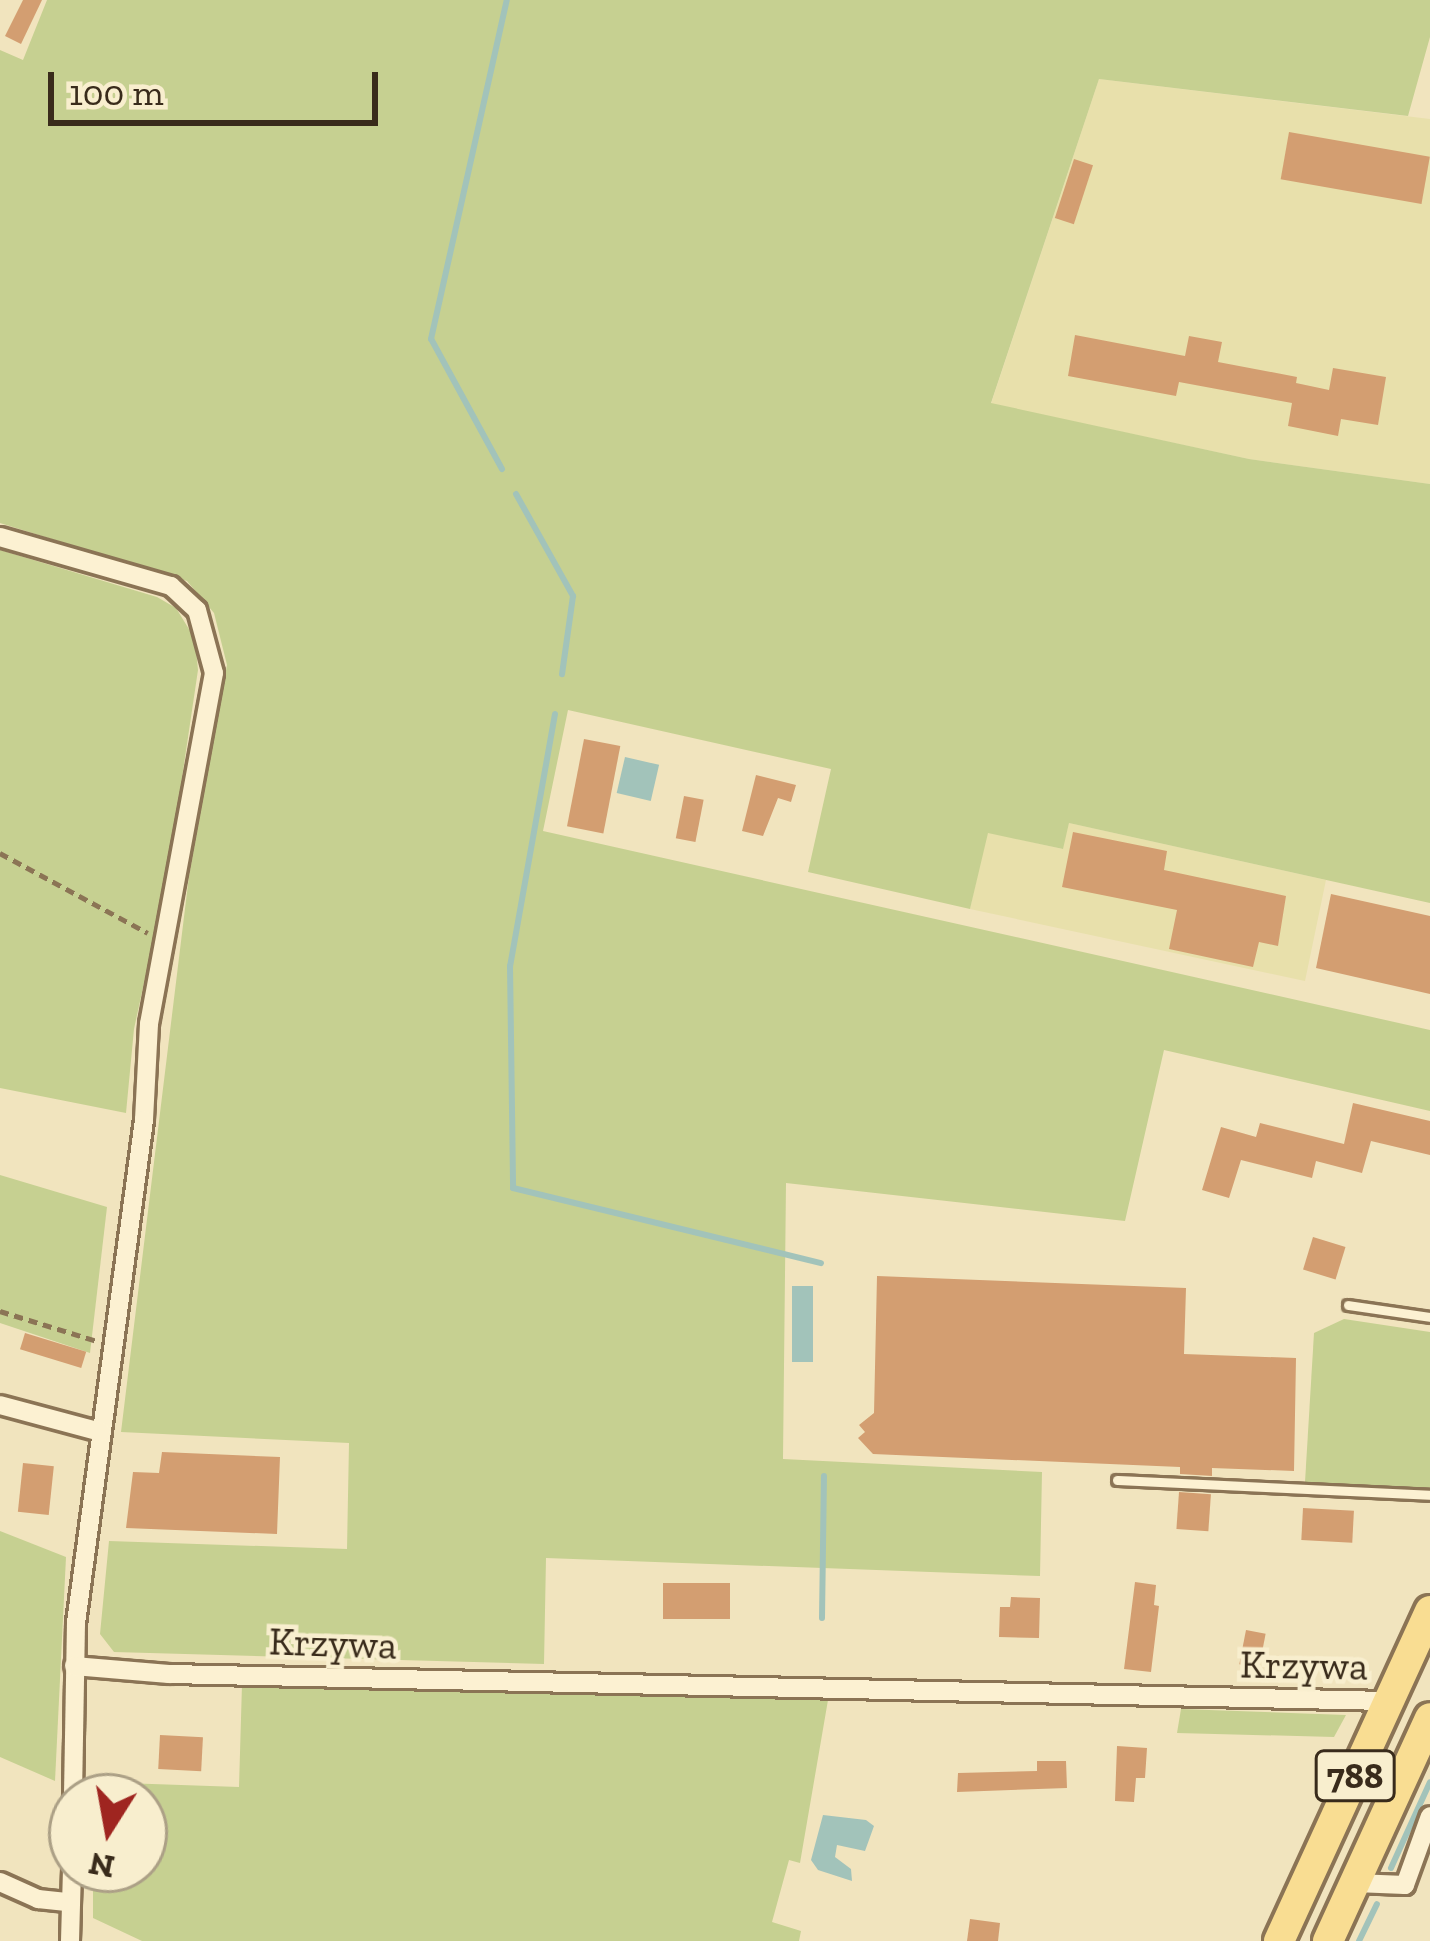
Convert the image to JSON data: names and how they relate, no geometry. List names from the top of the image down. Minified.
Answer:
{"streets":{"main road":["788"],"street":["Krzywa"]},"crossings":[["Krzywa","788"]],"scale_bar":"100 m","north":"bottom"}
